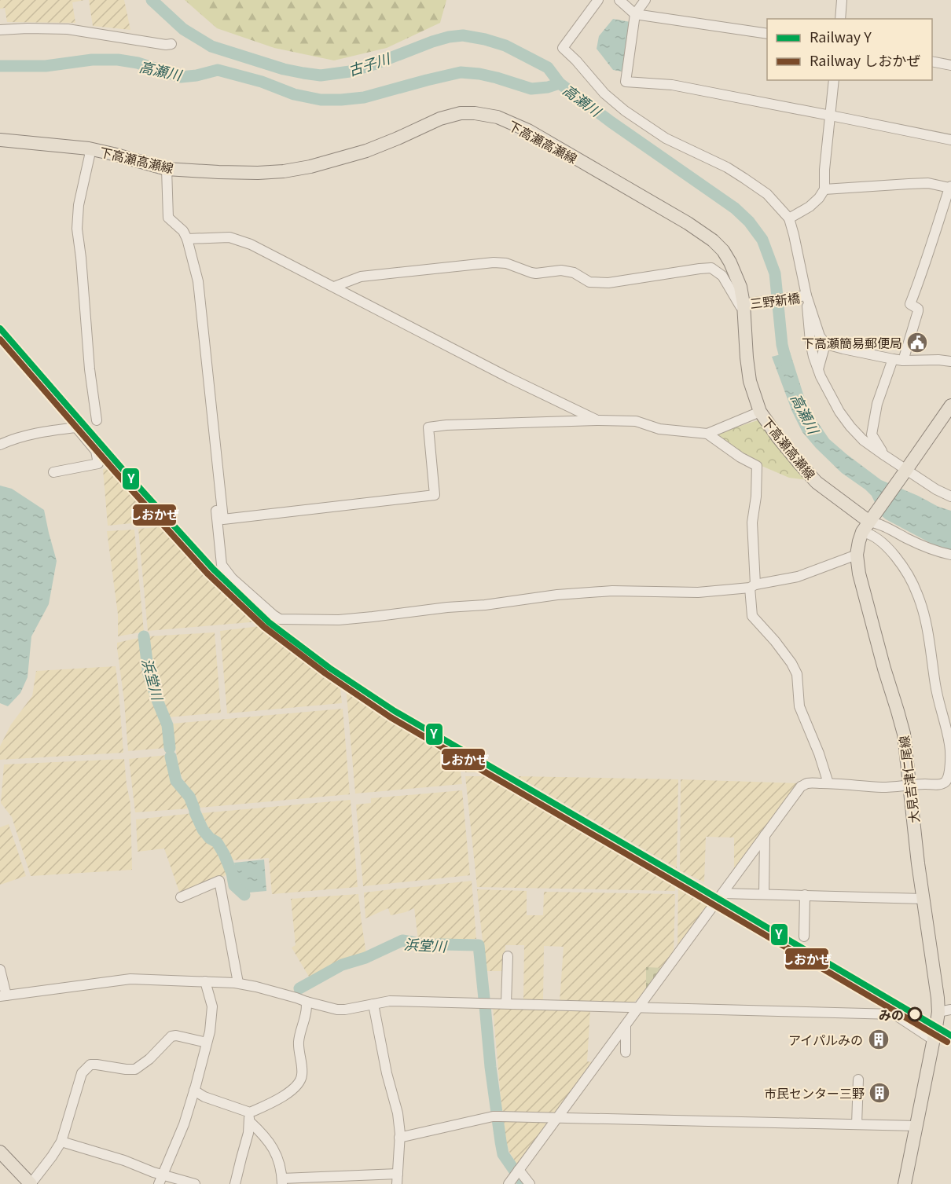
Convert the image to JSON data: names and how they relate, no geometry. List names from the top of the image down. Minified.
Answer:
{"streets":{"main road":["下高瀬高瀬線","大見吉津仁尾線"],"street":["三野新橋"]},"crossings":[["下高瀬高瀬線","三野新橋"],["下高瀬高瀬線","大見吉津仁尾線"]],"water":["古子川","高瀬川","浜堂川"],"places":{"public building":["下高瀬簡易郵便局"],"other":["みの"],"building":["アイパルみの","市民センター三野"]},"lines":["rail line Y","rail line しおかぜ"],"legend":["Railway Y","Railway しおかぜ"]}
